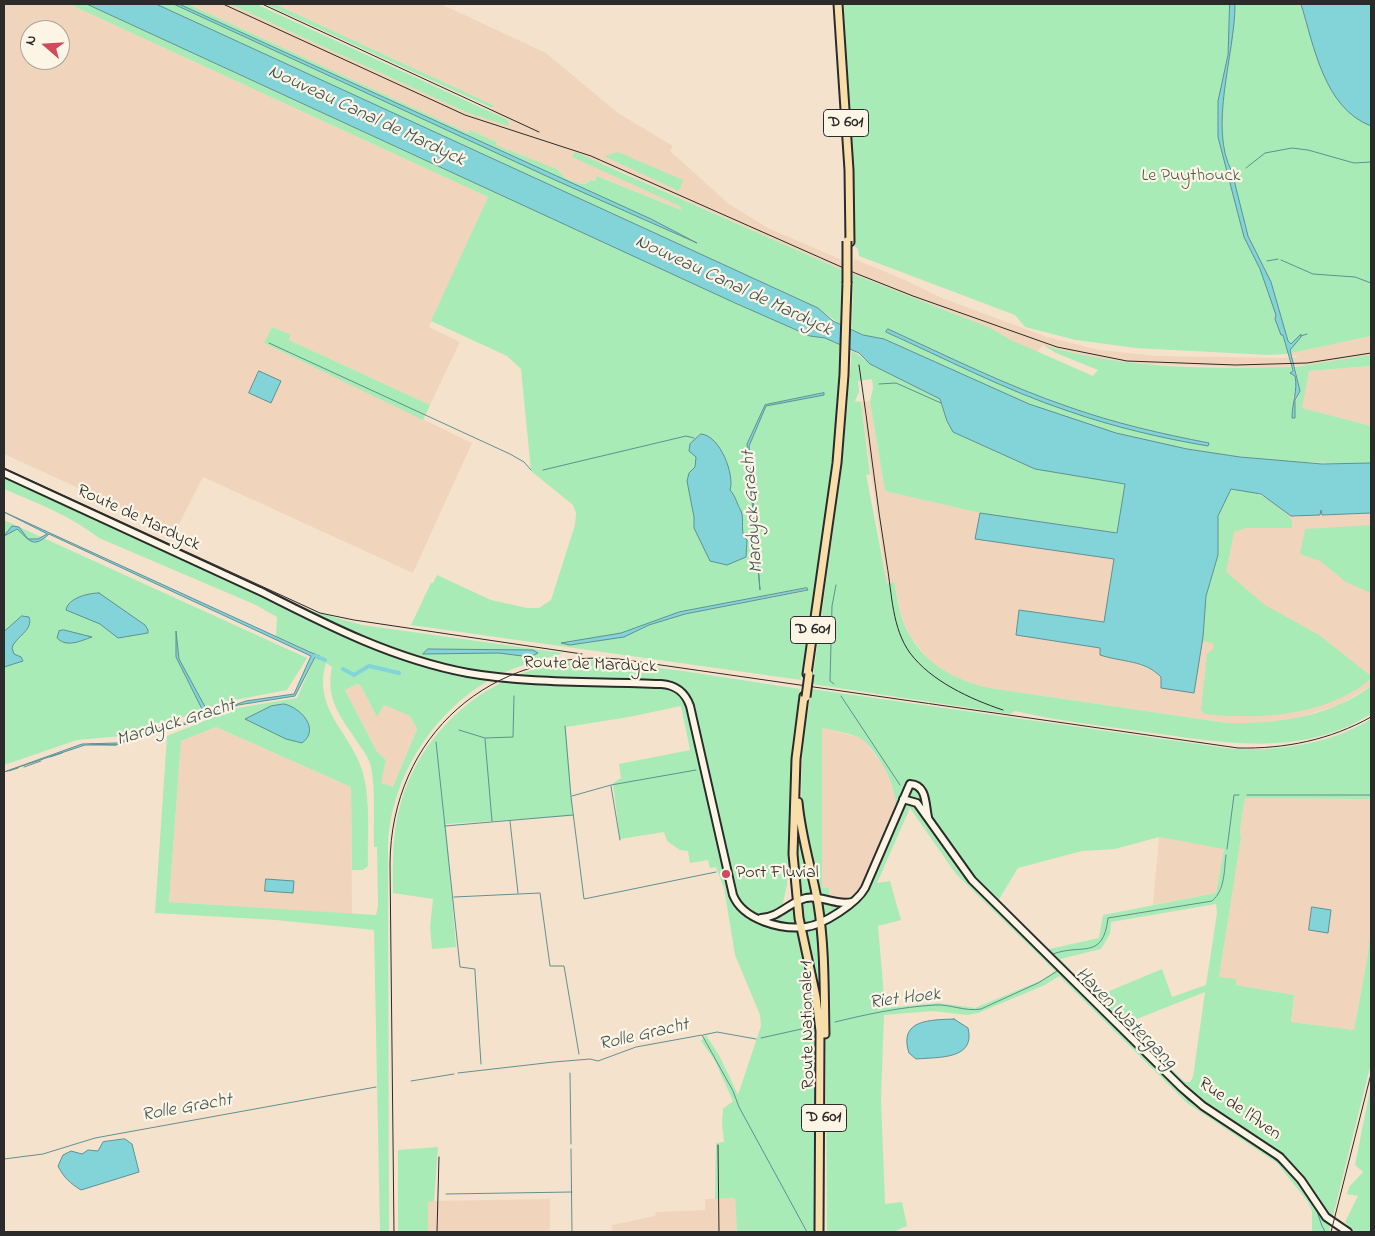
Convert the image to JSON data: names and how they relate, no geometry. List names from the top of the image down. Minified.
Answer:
{"streets":{"main road":["D 601","Route de Mardyck","Route Nationale 1","Rue de l'Aven"]},"crossings":[["D 601","Route de Mardyck"],["D 601","Route Nationale 1"],["Route de Mardyck","Route Nationale 1"]],"water":["Nouveau Canal de Mardyck","Mardyck Gracht","Riet Hoek","Haven Watergang","Rolle Gracht"],"parks":["Le Puythouck"],"places":["Port Fluvial"],"north":"left"}
